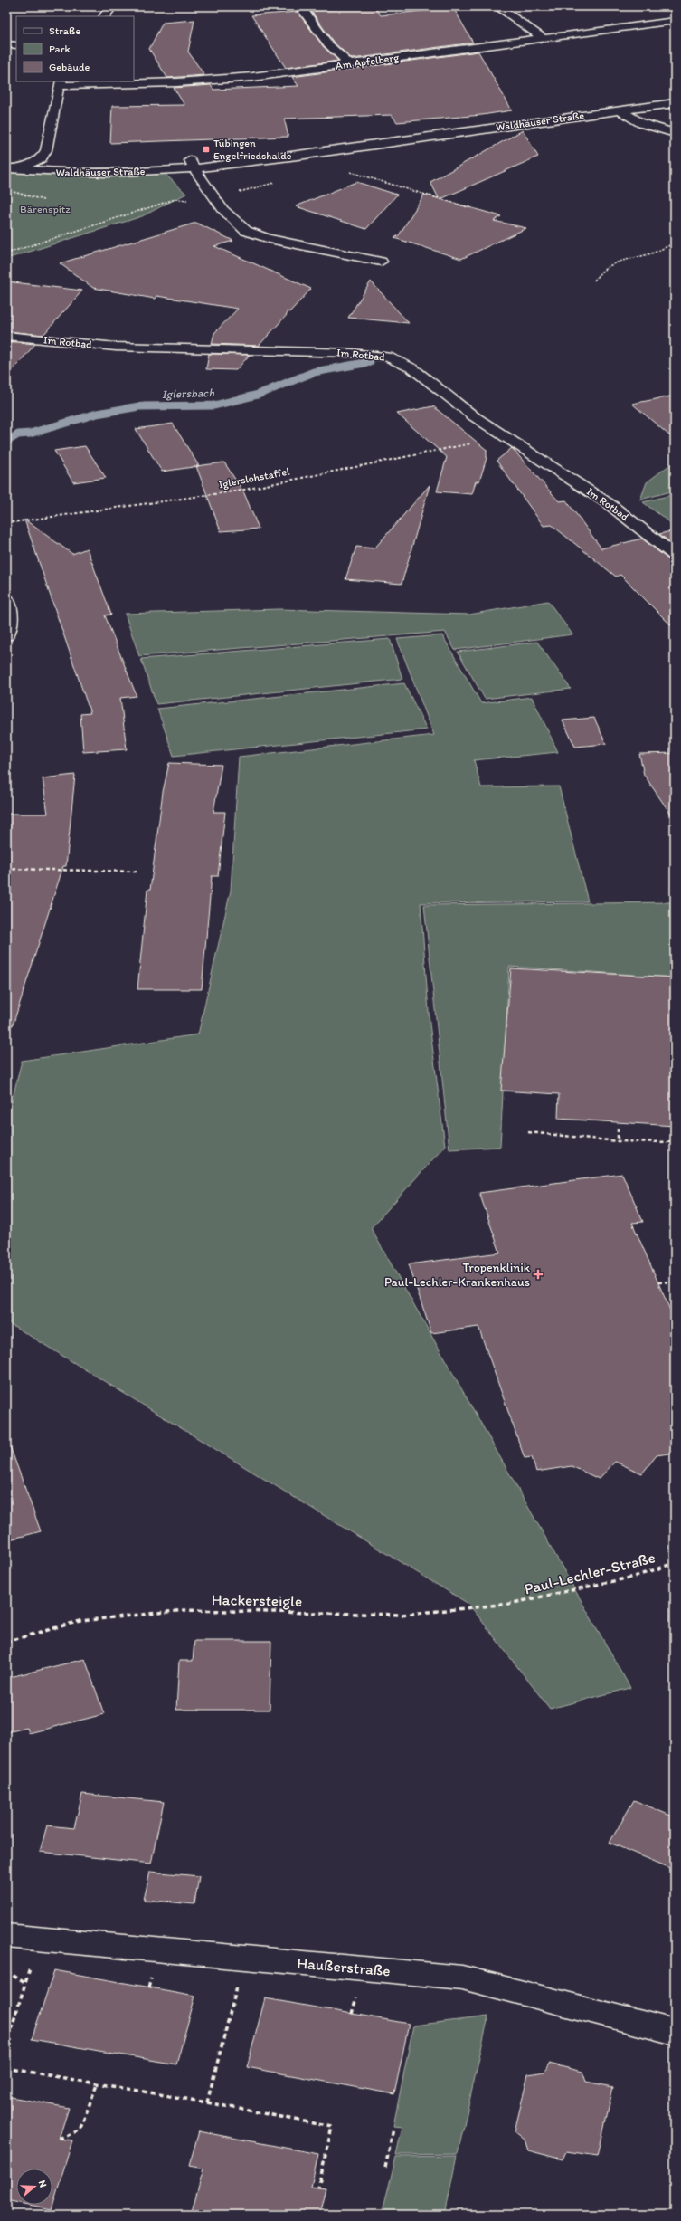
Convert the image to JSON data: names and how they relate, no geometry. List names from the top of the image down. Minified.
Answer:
{"streets":{"street":["Am Apfelberg","Waldhäuser Straße","Im Rotbad","Haußerstraße"],"path":["Iglerslohstaffel","Paul-Lechler-Straße","Hackersteigle"]},"crossings":[["Im Rotbad","Iglerslohstaffel"],["Paul-Lechler-Straße","Hackersteigle"]],"water":["Iglersbach"],"parks":["Bärenspitz"],"places":{"transit":["Tübingen Engelfriedshalde"],"health":["Tropenklinik Paul-Lechler-Krankenhaus"]},"legend":["Straße","Park","Gebäude"],"north":"right"}
